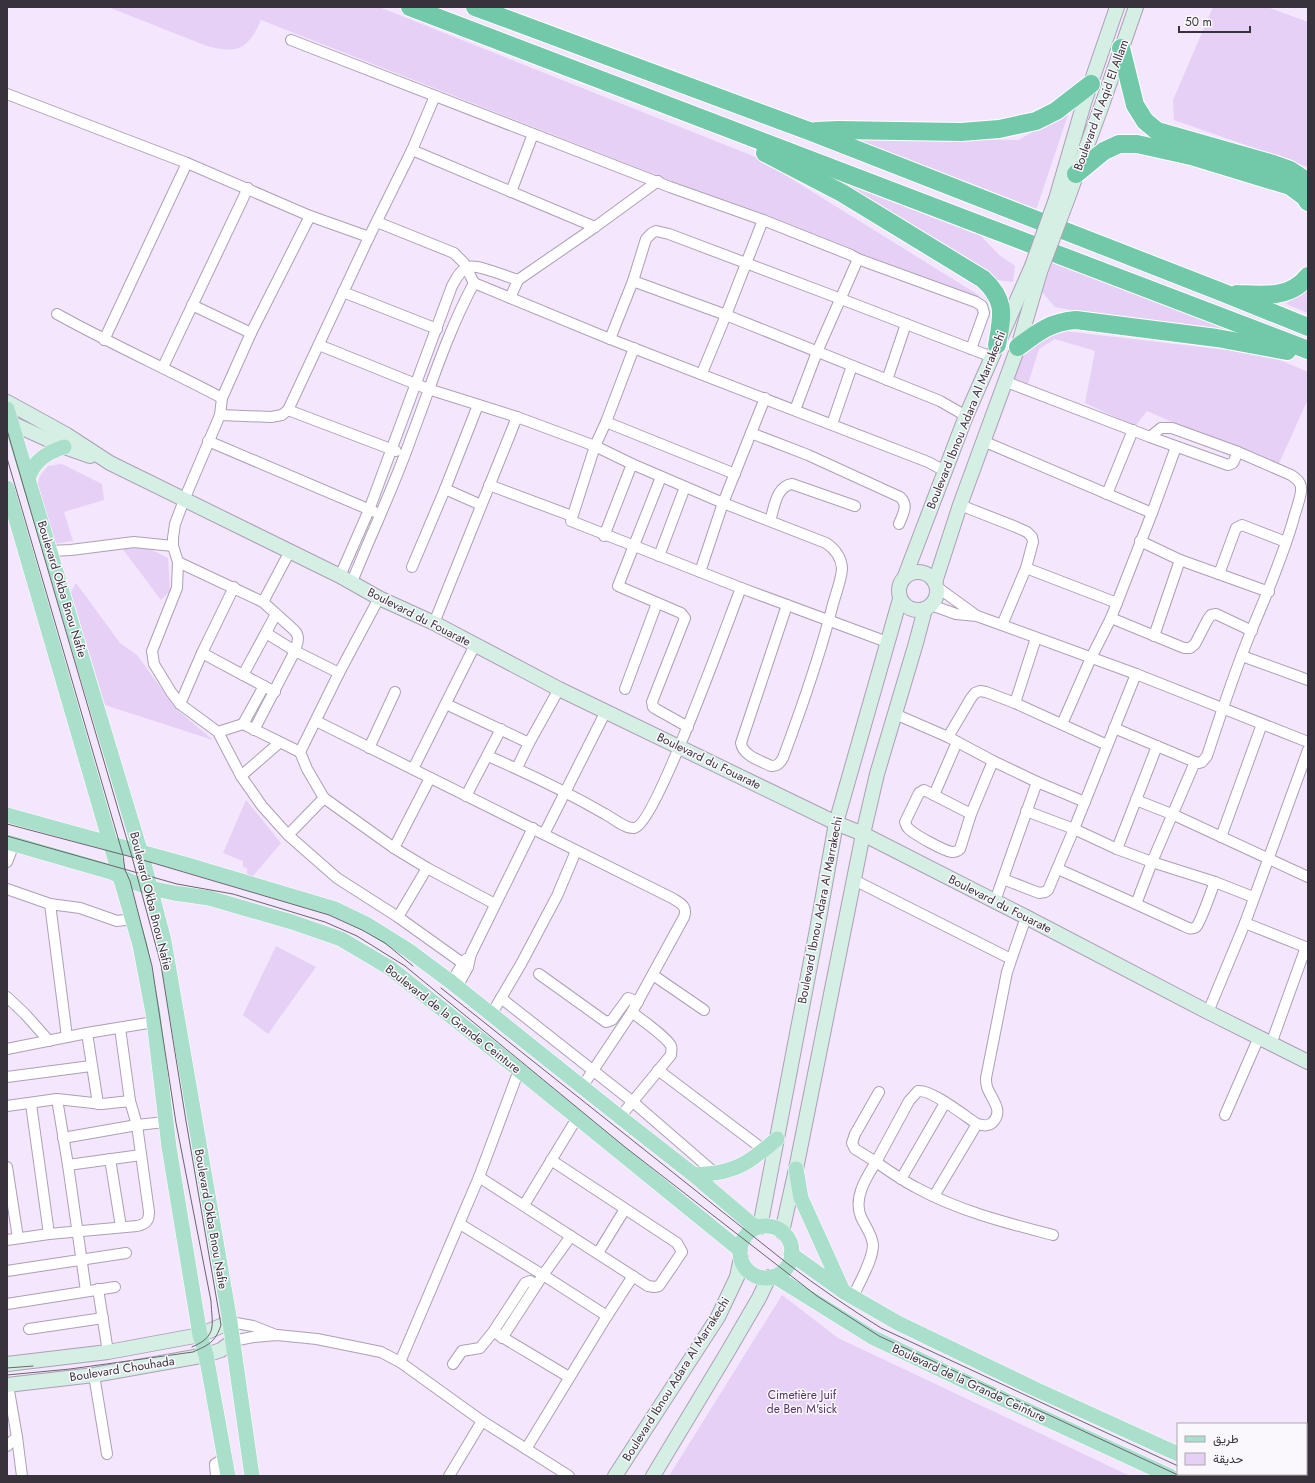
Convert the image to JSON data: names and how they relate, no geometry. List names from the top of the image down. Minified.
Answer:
{"streets":{"main road":["Boulevard Al Aqid El Allam","Boulevard Ibnou Adara Al Marrakechi","Boulevard Okba Bnou Nafie","Boulevard du Fouarate","Boulevard de la Grande Ceinture","Boulevard Chouhada"]},"crossings":[["Boulevard Ibnou Adara Al Marrakechi","Boulevard du Fouarate"],["Boulevard Ibnou Adara Al Marrakechi","Boulevard de la Grande Ceinture"],["Boulevard Okba Bnou Nafie","Boulevard du Fouarate"],["Boulevard Okba Bnou Nafie","Boulevard de la Grande Ceinture"],["Boulevard Okba Bnou Nafie","Boulevard Chouhada"]],"parks":["Cimetière Juif de Ben M'sick"],"legend":["طريق","حديقة"],"scale_bar":"50 m"}
